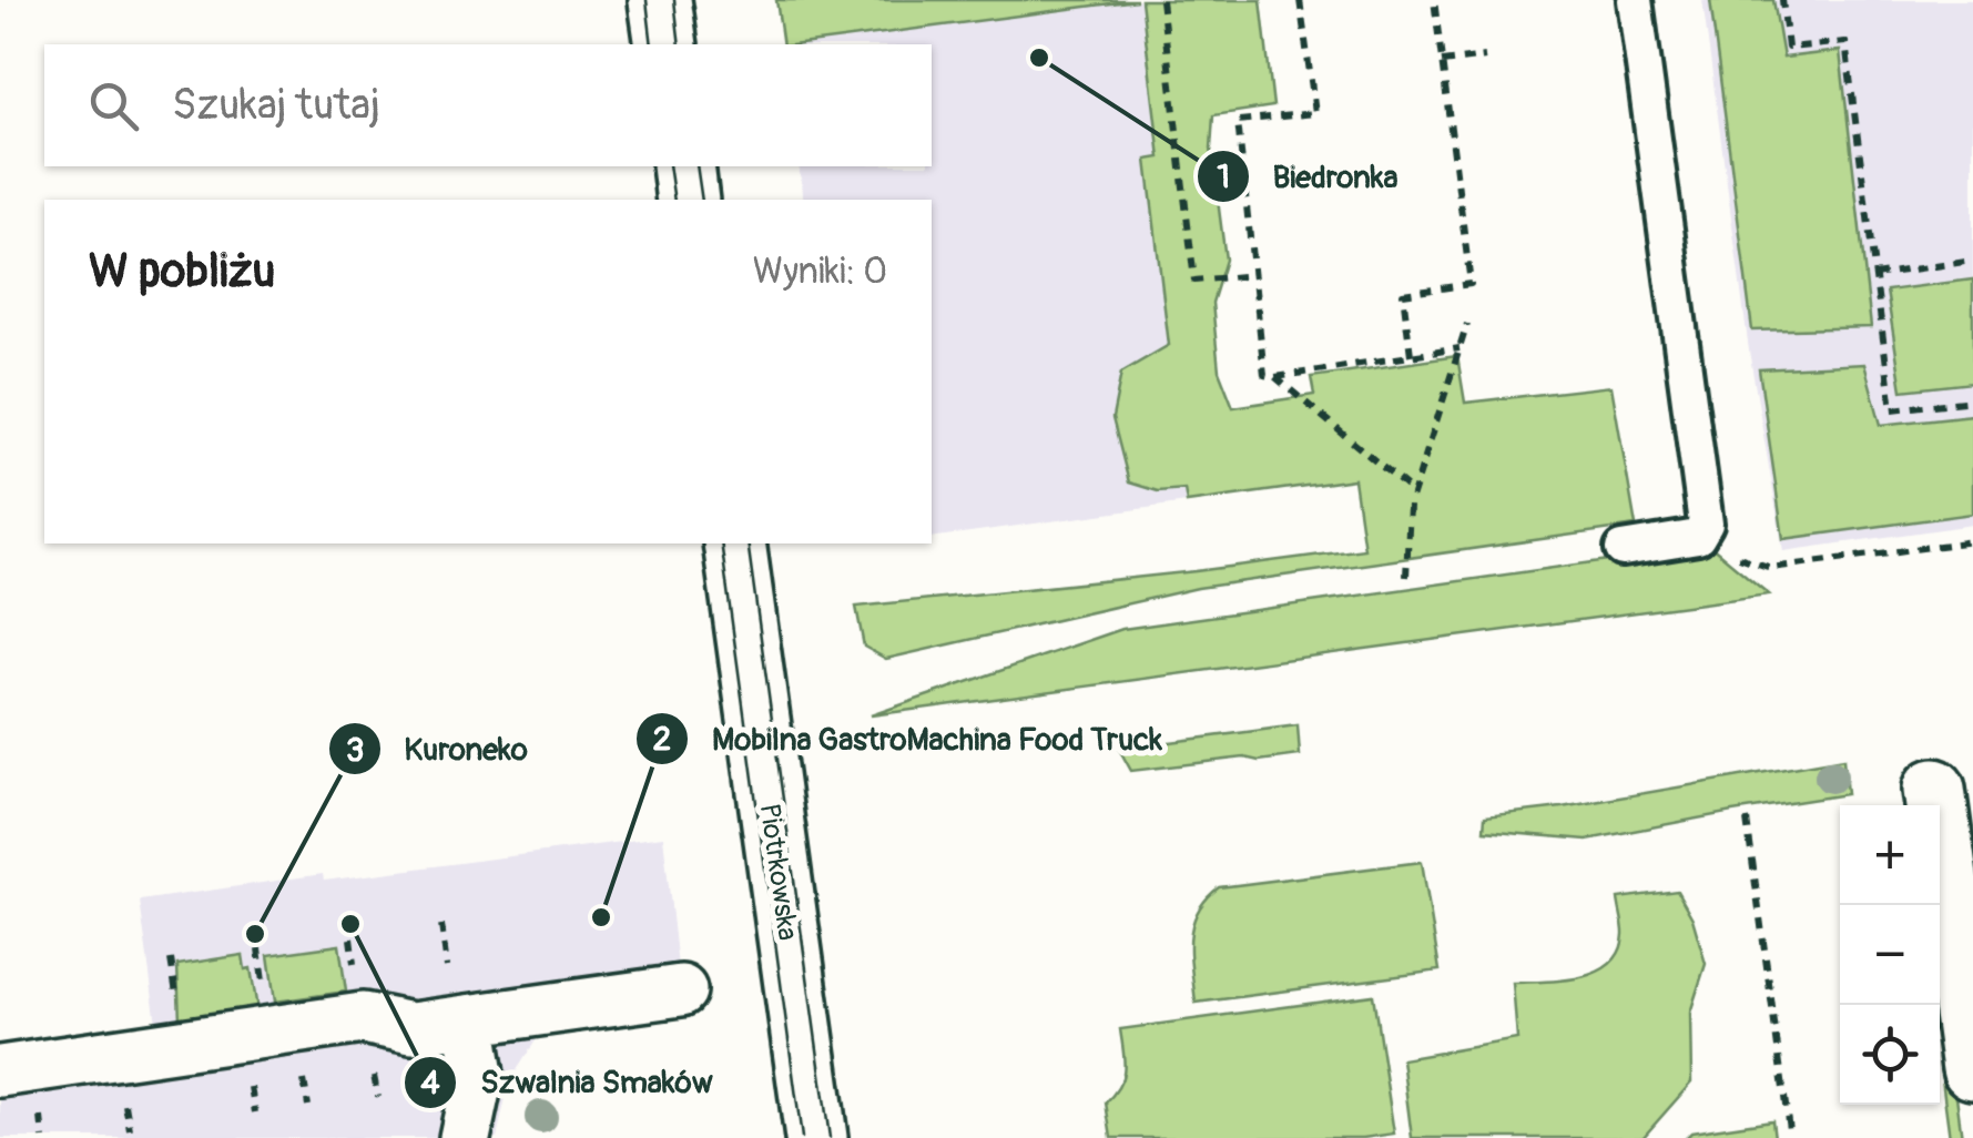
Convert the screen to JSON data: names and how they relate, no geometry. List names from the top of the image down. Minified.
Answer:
{"streets":{"street":["Piotrkowska"]},"places":["Biedronka","Mobilna GastroMachina Food Truck","Szwalnia Smaków","Kuroneko"],"page":{"search":"Szukaj tutaj","heading":["W pobliżu","Wyniki: 0"],"map_buttons":["+","−"]}}
